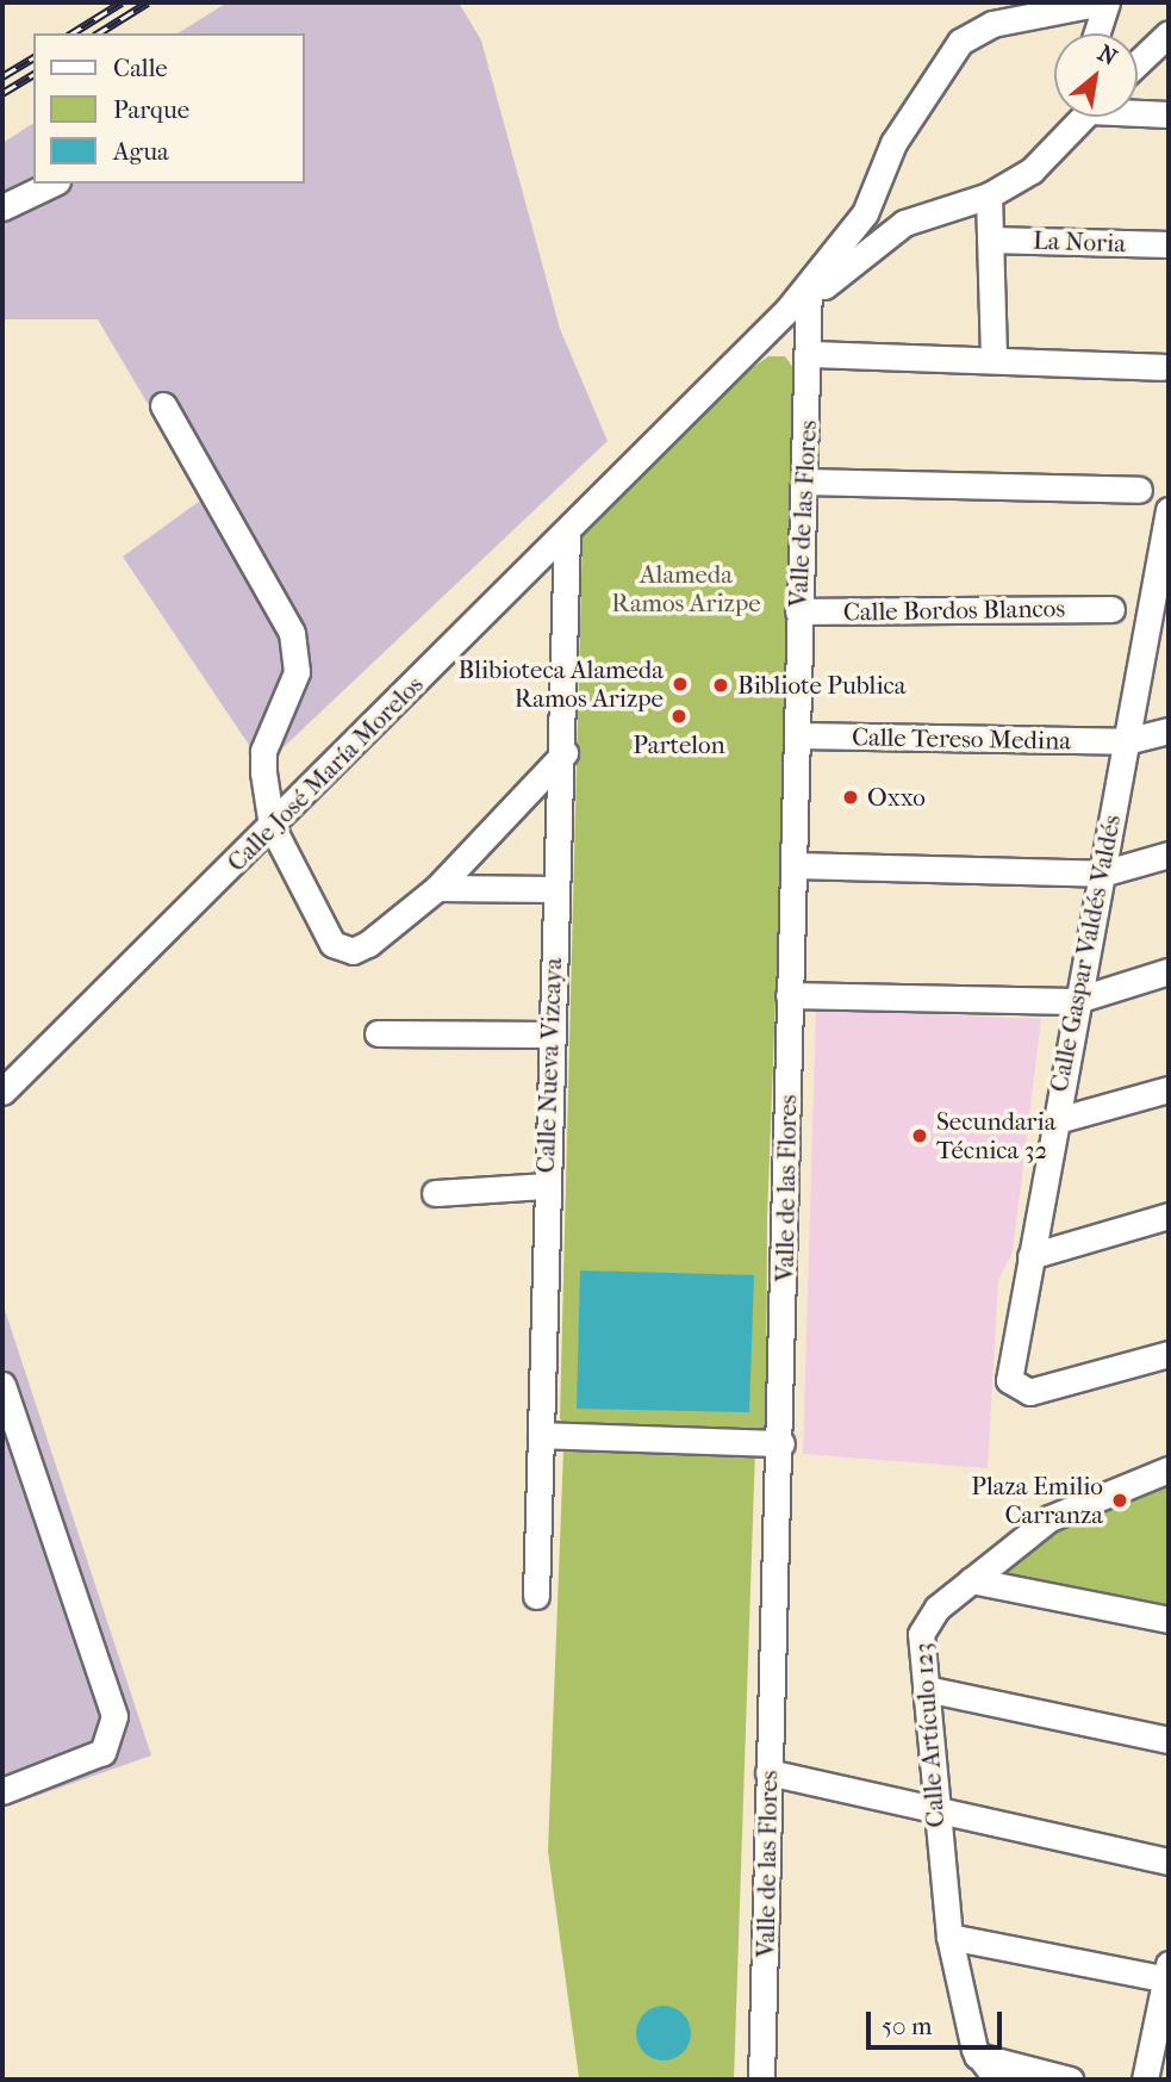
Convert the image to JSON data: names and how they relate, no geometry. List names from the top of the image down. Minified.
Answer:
{"streets":{"street":["La Noria","Valle de las Flores","Calle Bordos Blancos","Calle Tereso Medina","Calle José María Morelos","Calle Gaspar Valdés Valdés","Calle Nueva Vizcaya","Calle Artículo 123"]},"crossings":[["Valle de las Flores","Calle Bordos Blancos"],["Valle de las Flores","Calle Tereso Medina"],["Valle de las Flores","Calle José María Morelos"],["Calle Tereso Medina","Calle Gaspar Valdés Valdés"],["Calle José María Morelos","Calle Nueva Vizcaya"]],"parks":["Alameda Ramos Arizpe"],"places":["Blibioteca Alameda Ramos Arizpe","Bibliote Publica","Partelon","Oxxo","Secundaria Técnica 32","Plaza Emilio Carranza"],"legend":["Calle","Parque","Agua"],"scale_bar":"50 m","north":"top right"}
